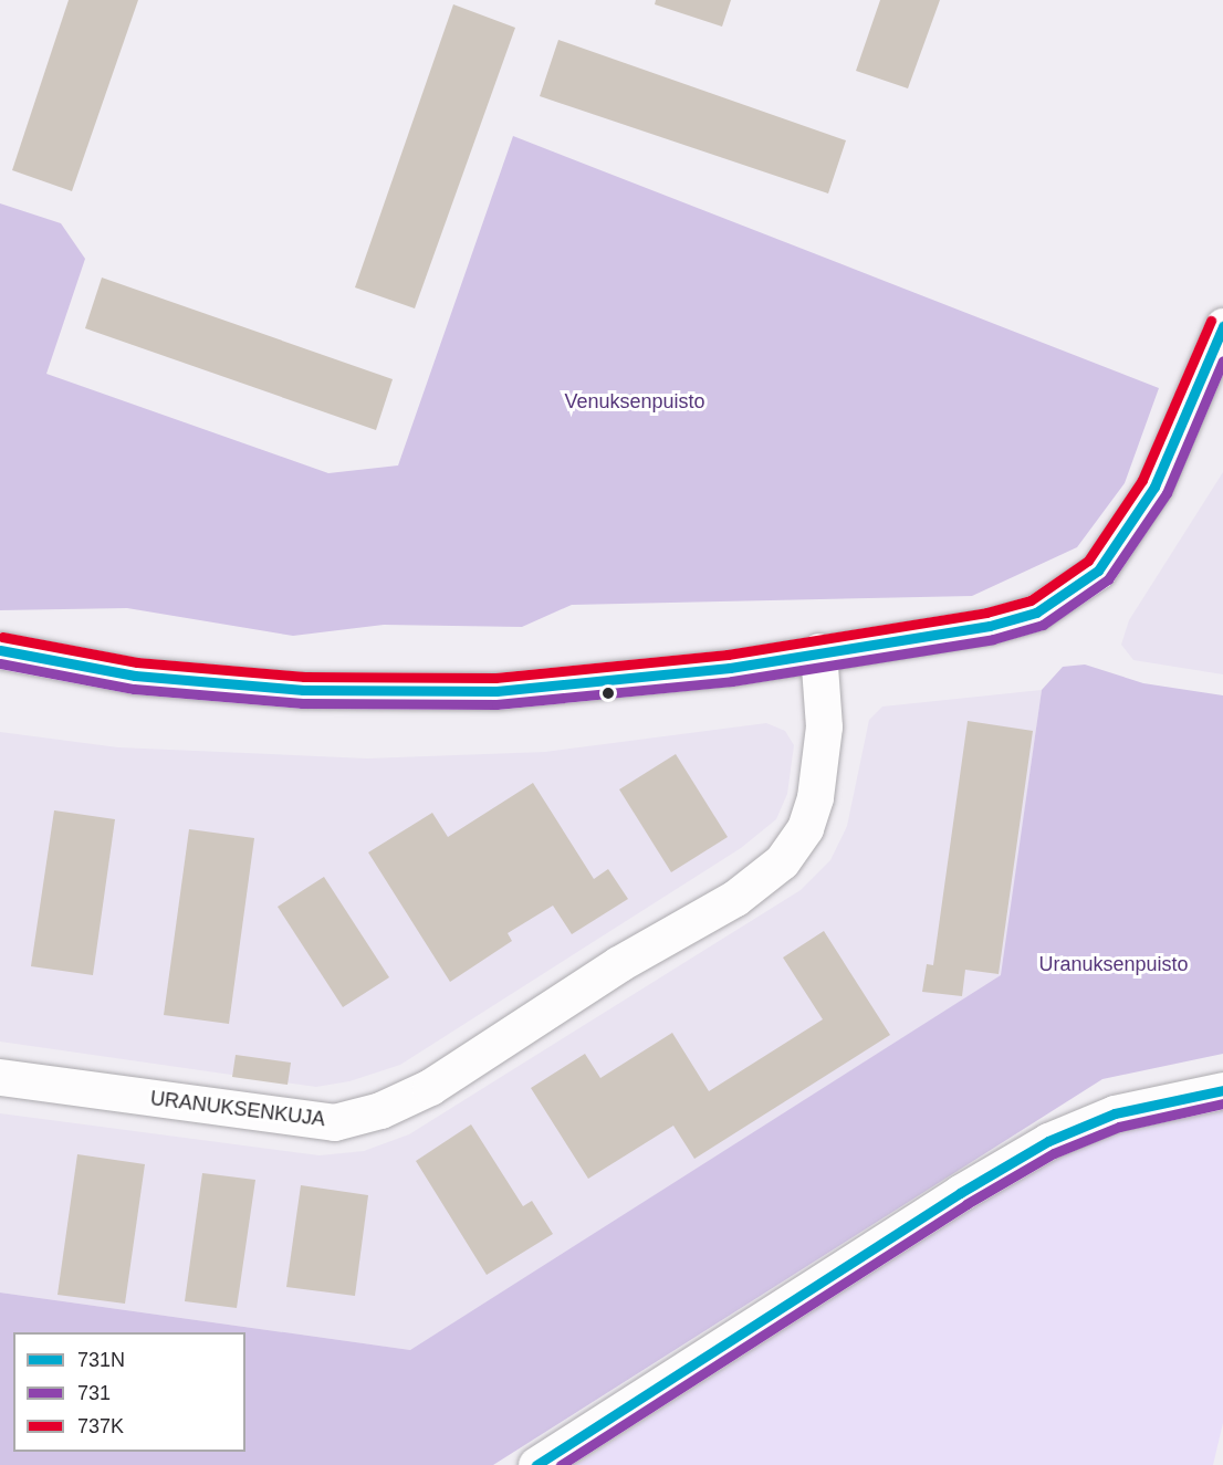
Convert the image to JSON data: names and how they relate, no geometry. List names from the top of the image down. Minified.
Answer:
{"streets":{"main road":["URANUKSENKUJA"]},"parks":["Venuksenpuisto","Uranuksenpuisto"],"lines":["transit line 737K","transit line 731N","transit line 731"],"legend":["731N","731","737K"]}
